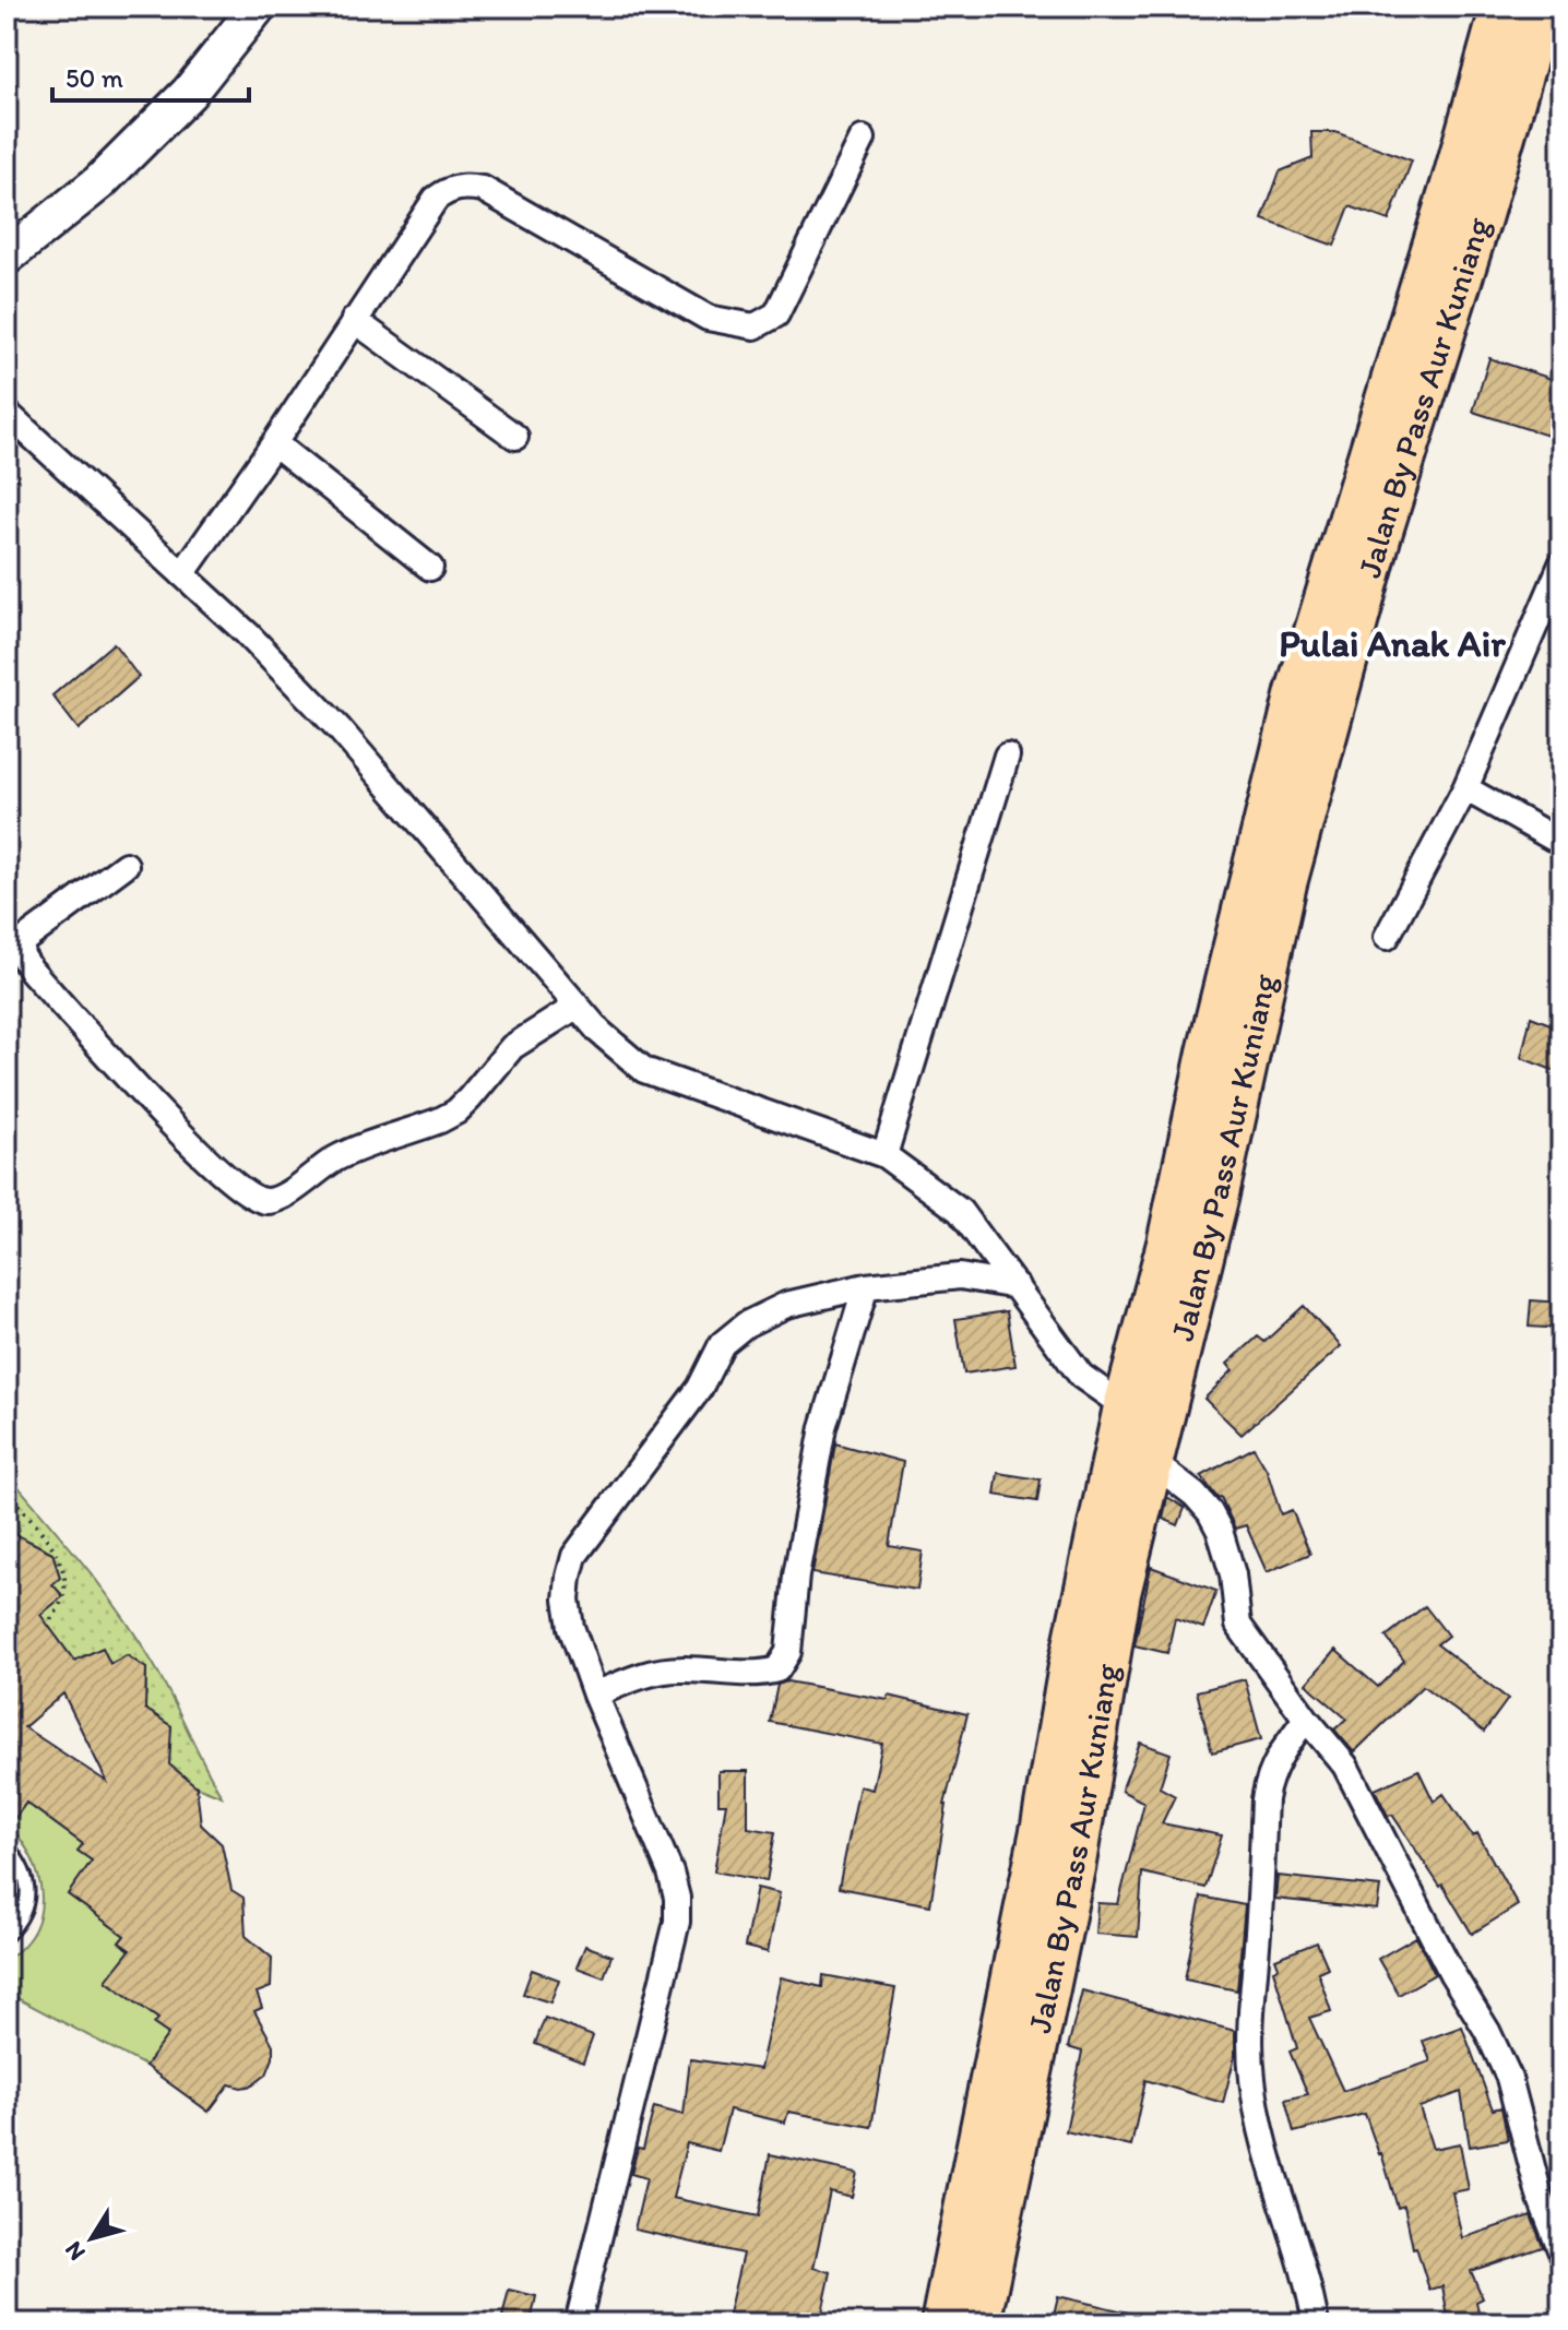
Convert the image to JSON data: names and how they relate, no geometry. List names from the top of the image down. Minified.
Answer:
{"streets":{"highway":["Jalan By Pass Aur Kuniang"]},"districts":["Pulai Anak Air"],"scale_bar":"50 m","north":"bottom left"}
